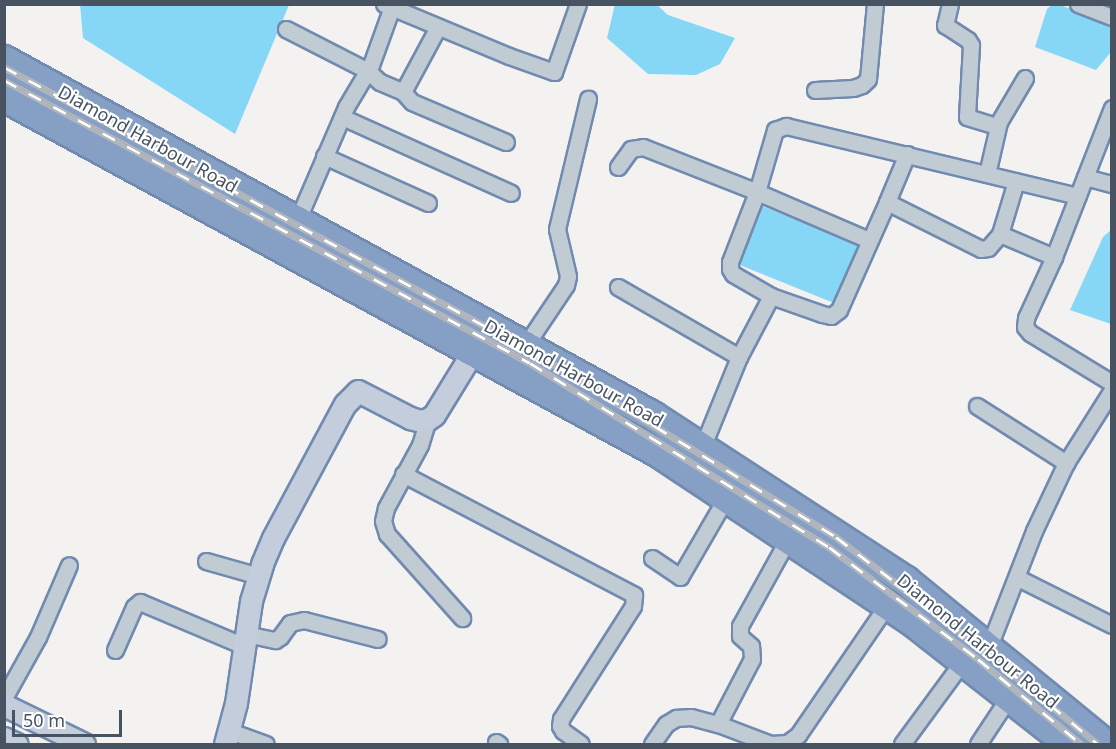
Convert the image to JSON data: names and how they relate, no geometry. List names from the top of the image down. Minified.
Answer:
{"streets":{"highway":["Diamond Harbour Road"]},"scale_bar":"50 m"}
